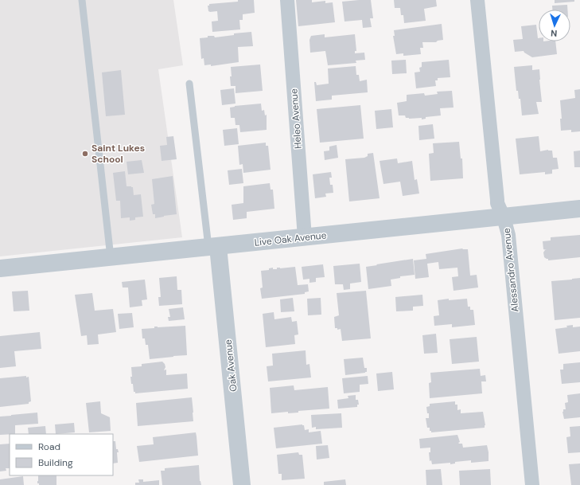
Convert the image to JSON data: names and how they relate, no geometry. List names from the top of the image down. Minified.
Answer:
{"streets":{"street":["Heleo Avenue","Live Oak Avenue","Alessandro Avenue","Oak Avenue"]},"crossings":[["Heleo Avenue","Live Oak Avenue"],["Live Oak Avenue","Alessandro Avenue"],["Live Oak Avenue","Oak Avenue"]],"places":["Saint Lukes School"],"legend":["Road","Building"],"north":"bottom"}
